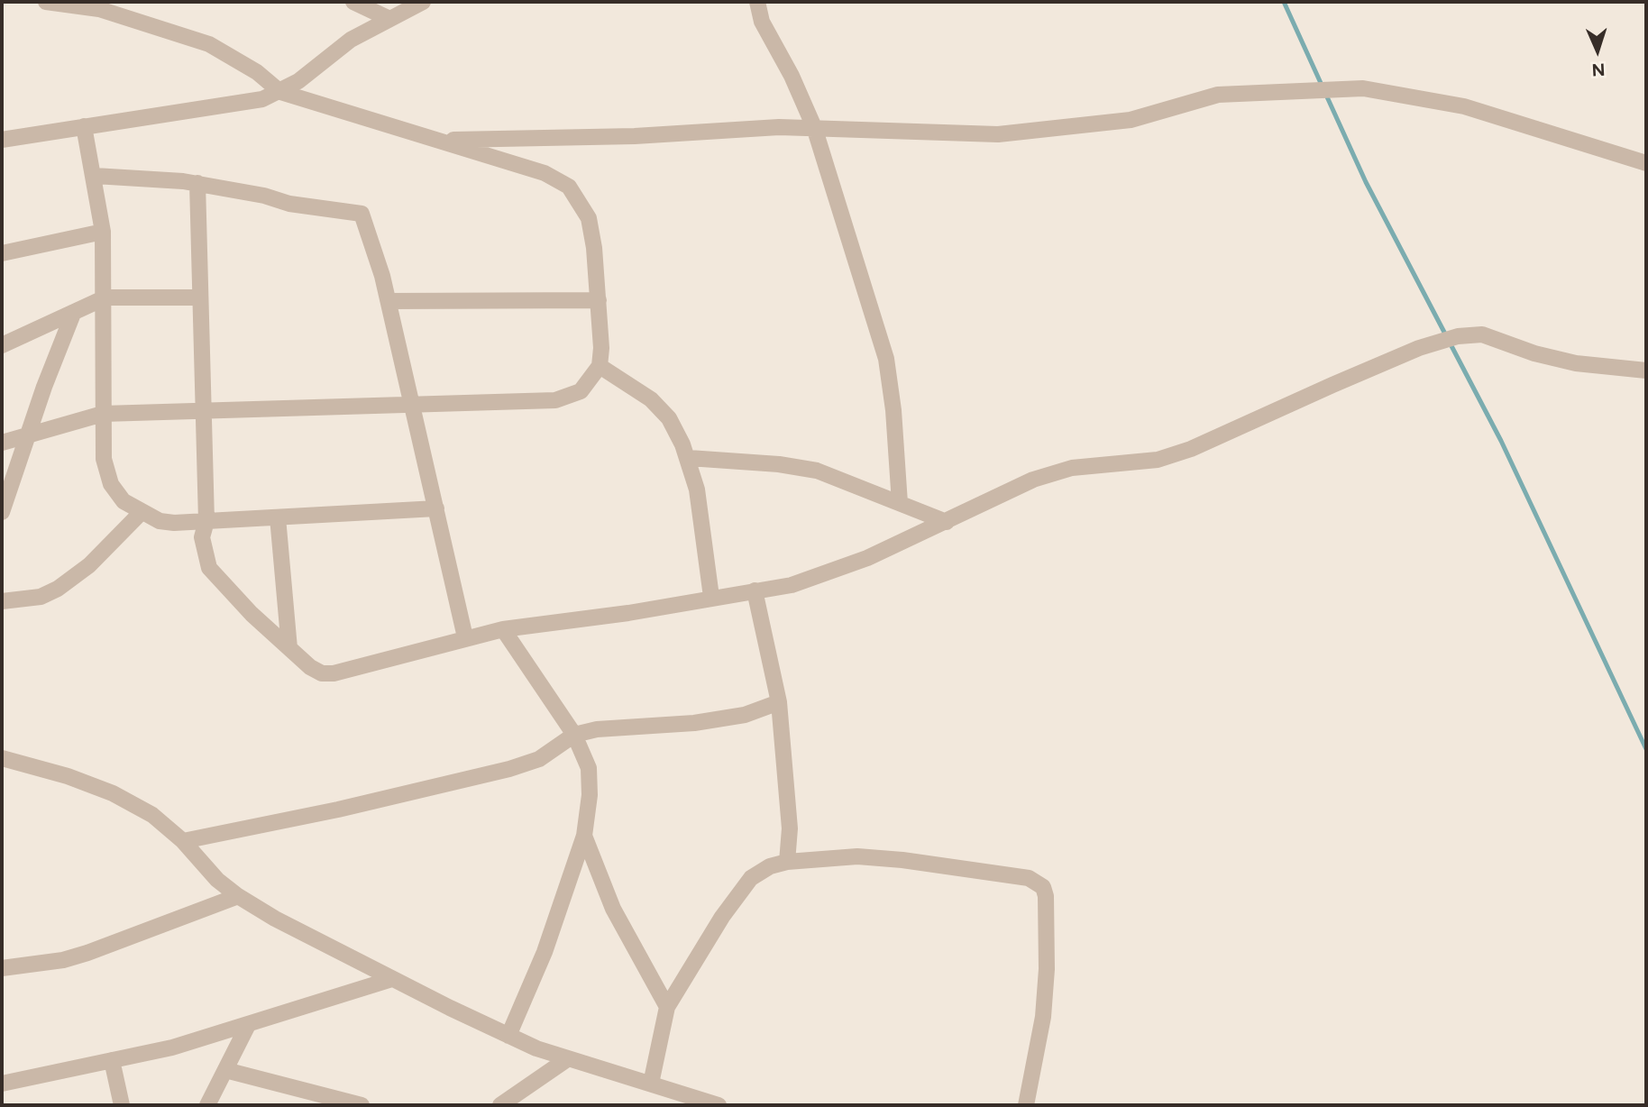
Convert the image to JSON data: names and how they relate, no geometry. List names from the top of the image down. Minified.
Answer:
{"north":"bottom"}
